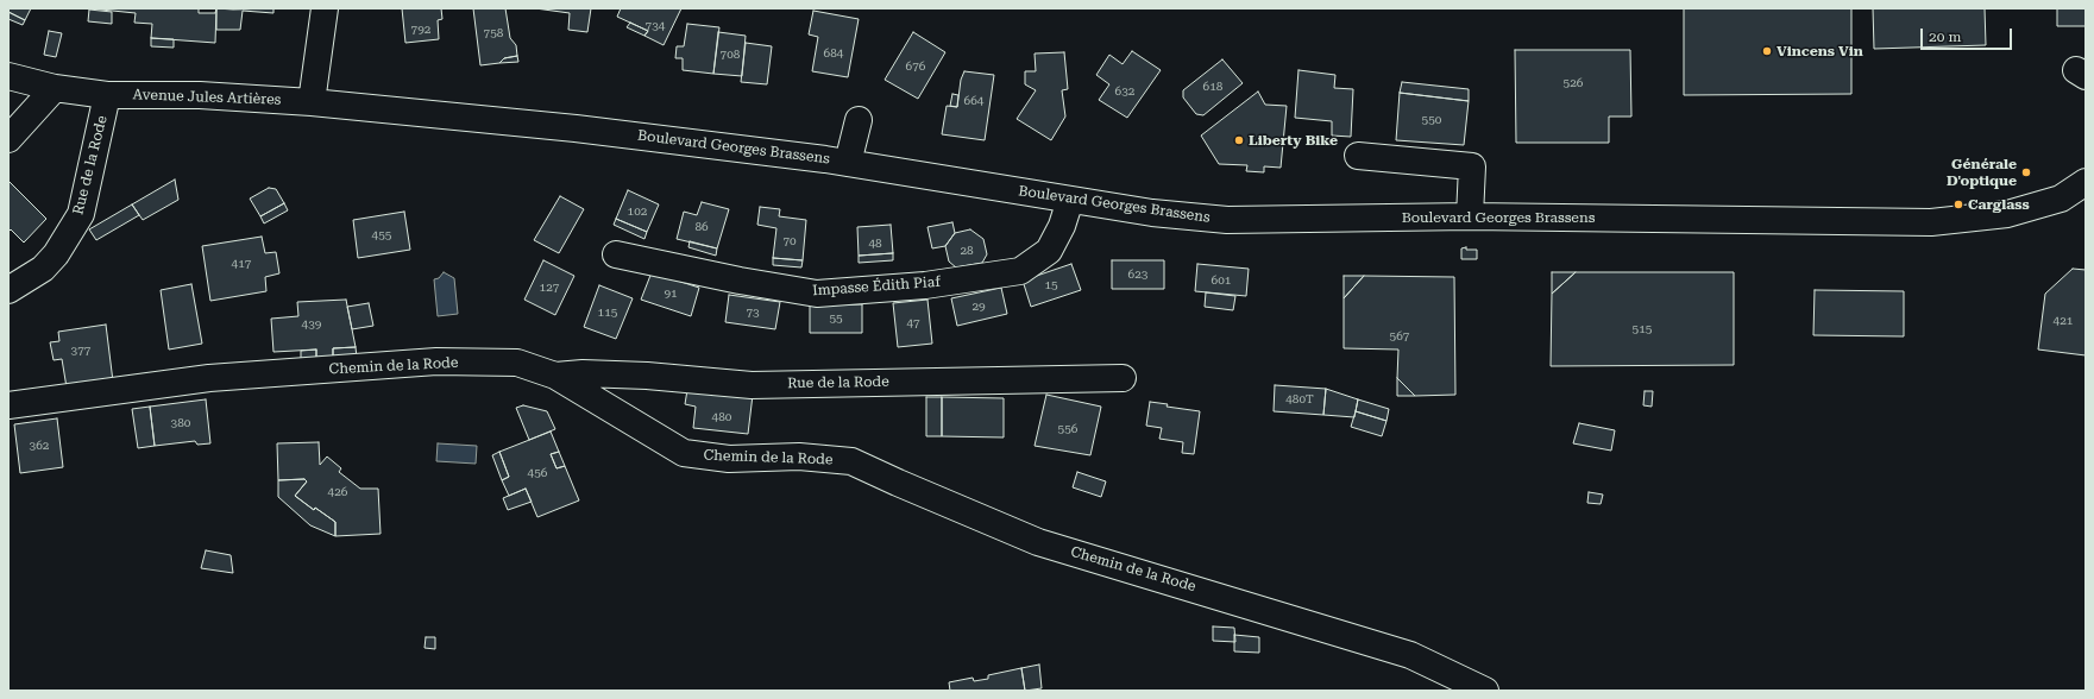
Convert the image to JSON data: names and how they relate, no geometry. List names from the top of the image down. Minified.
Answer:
{"streets":{"street":["Avenue Jules Artières","Boulevard Georges Brassens","Rue de la Rode","Impasse Édith Piaf","Chemin de la Rode"]},"crossings":[["Avenue Jules Artières","Boulevard Georges Brassens"],["Avenue Jules Artières","Rue de la Rode"],["Boulevard Georges Brassens","Impasse Édith Piaf"],["Rue de la Rode","Chemin de la Rode"]],"places":["Vincens Vin","Liberty Bike","Générale D'optique","Carglass"],"house_numbers":["734","792","758","684","708","676","526","618","632","664","550","102","86","455","70","48","28","417","623","601","15","127","91","29","115","73","55","421","47","439","515","567","377","480T","480","380","556","362","456","426"],"scale_bar":"20 m"}
